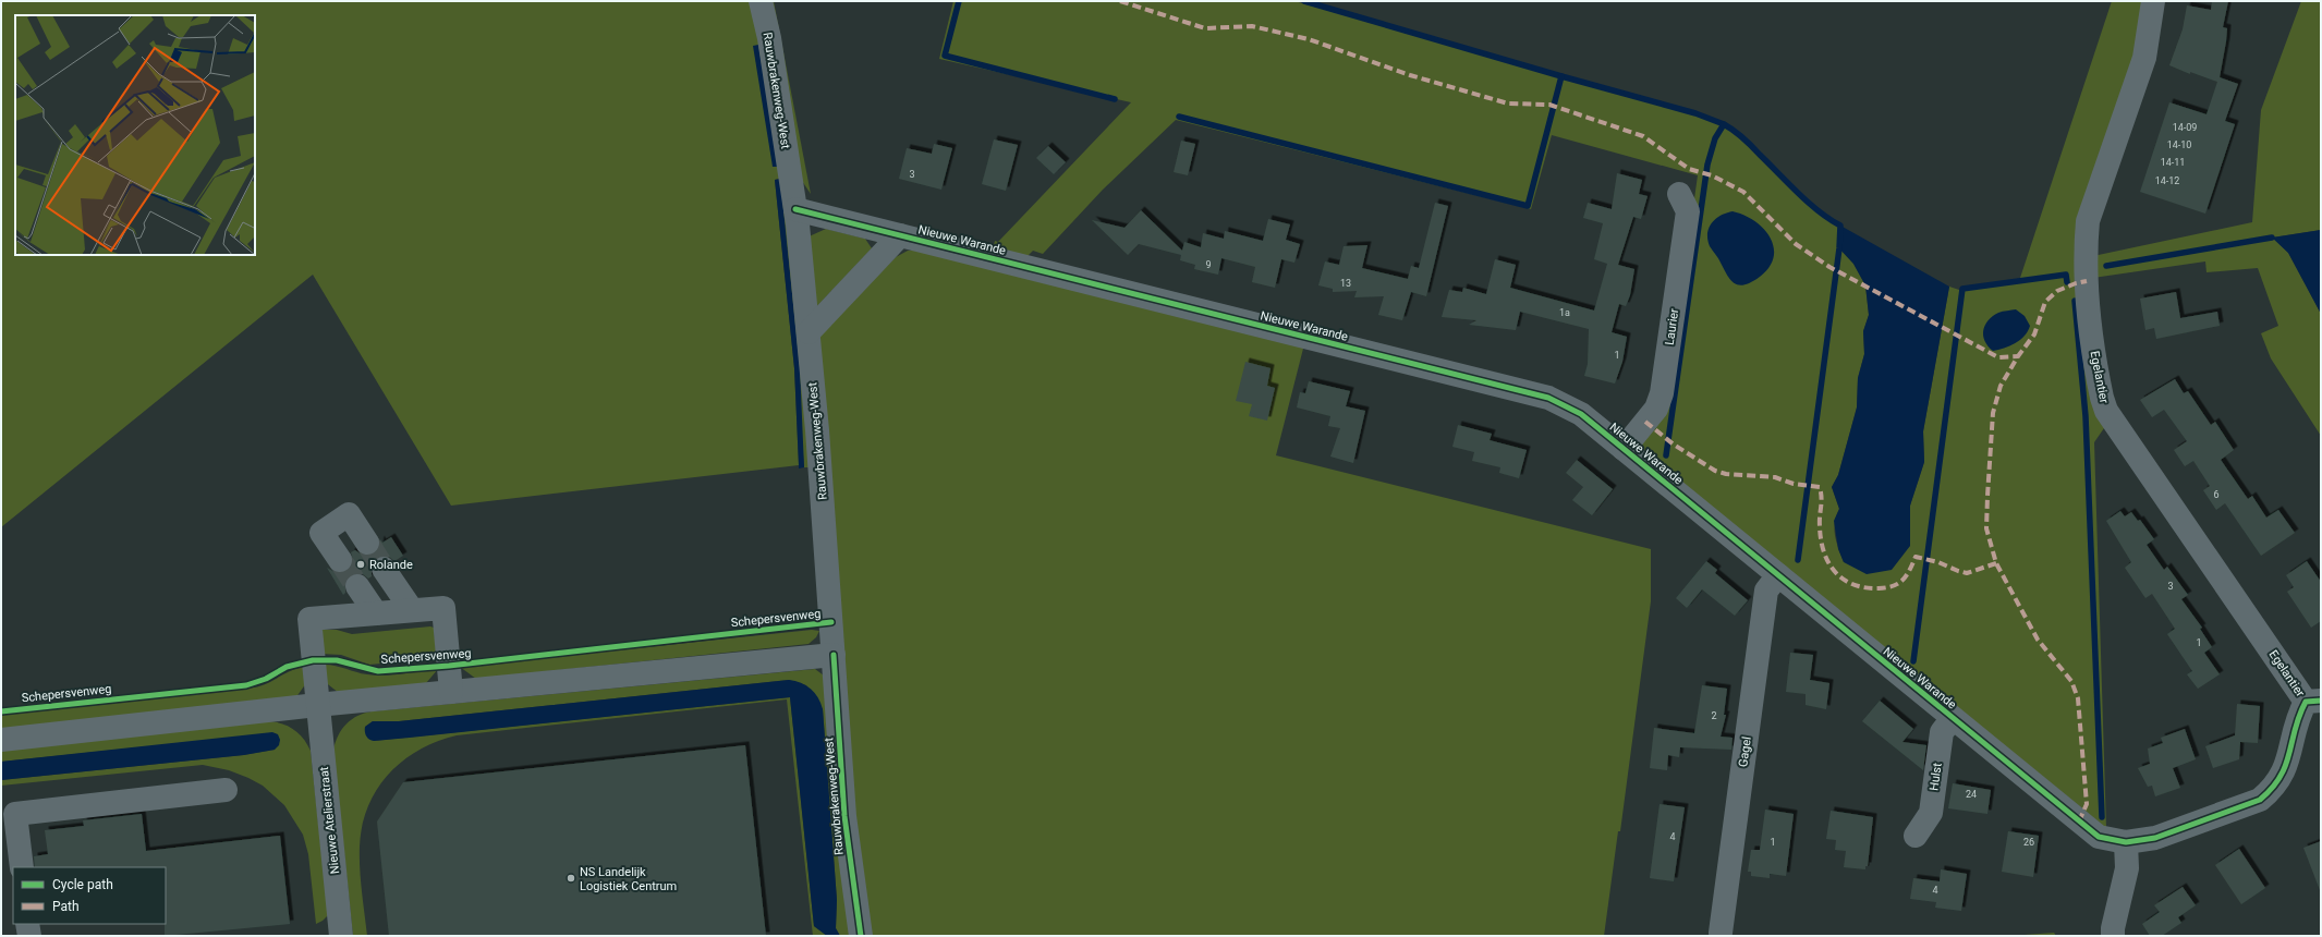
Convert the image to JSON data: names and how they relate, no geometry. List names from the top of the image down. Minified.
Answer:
{"streets":{"street":["Rauwbrakenweg-West","Nieuwe Warande","Laurier","Egelantier","Gagel","Hulst","Nieuwe Atelierstraat"],"cycle path":["Schepersvenweg"]},"crossings":[["Rauwbrakenweg-West","Nieuwe Warande"],["Nieuwe Warande","Laurier"],["Nieuwe Warande","Egelantier"],["Nieuwe Warande","Gagel"],["Nieuwe Warande","Hulst"]],"places":["Rolande","NS Landelijk Logistiek Centrum"],"house_numbers":["14-09","14-10","14-11","3","14-12","9","13","1a","1","6","3","1","2","24","4","1","26","4"],"legend":["Cycle path","Path"]}
